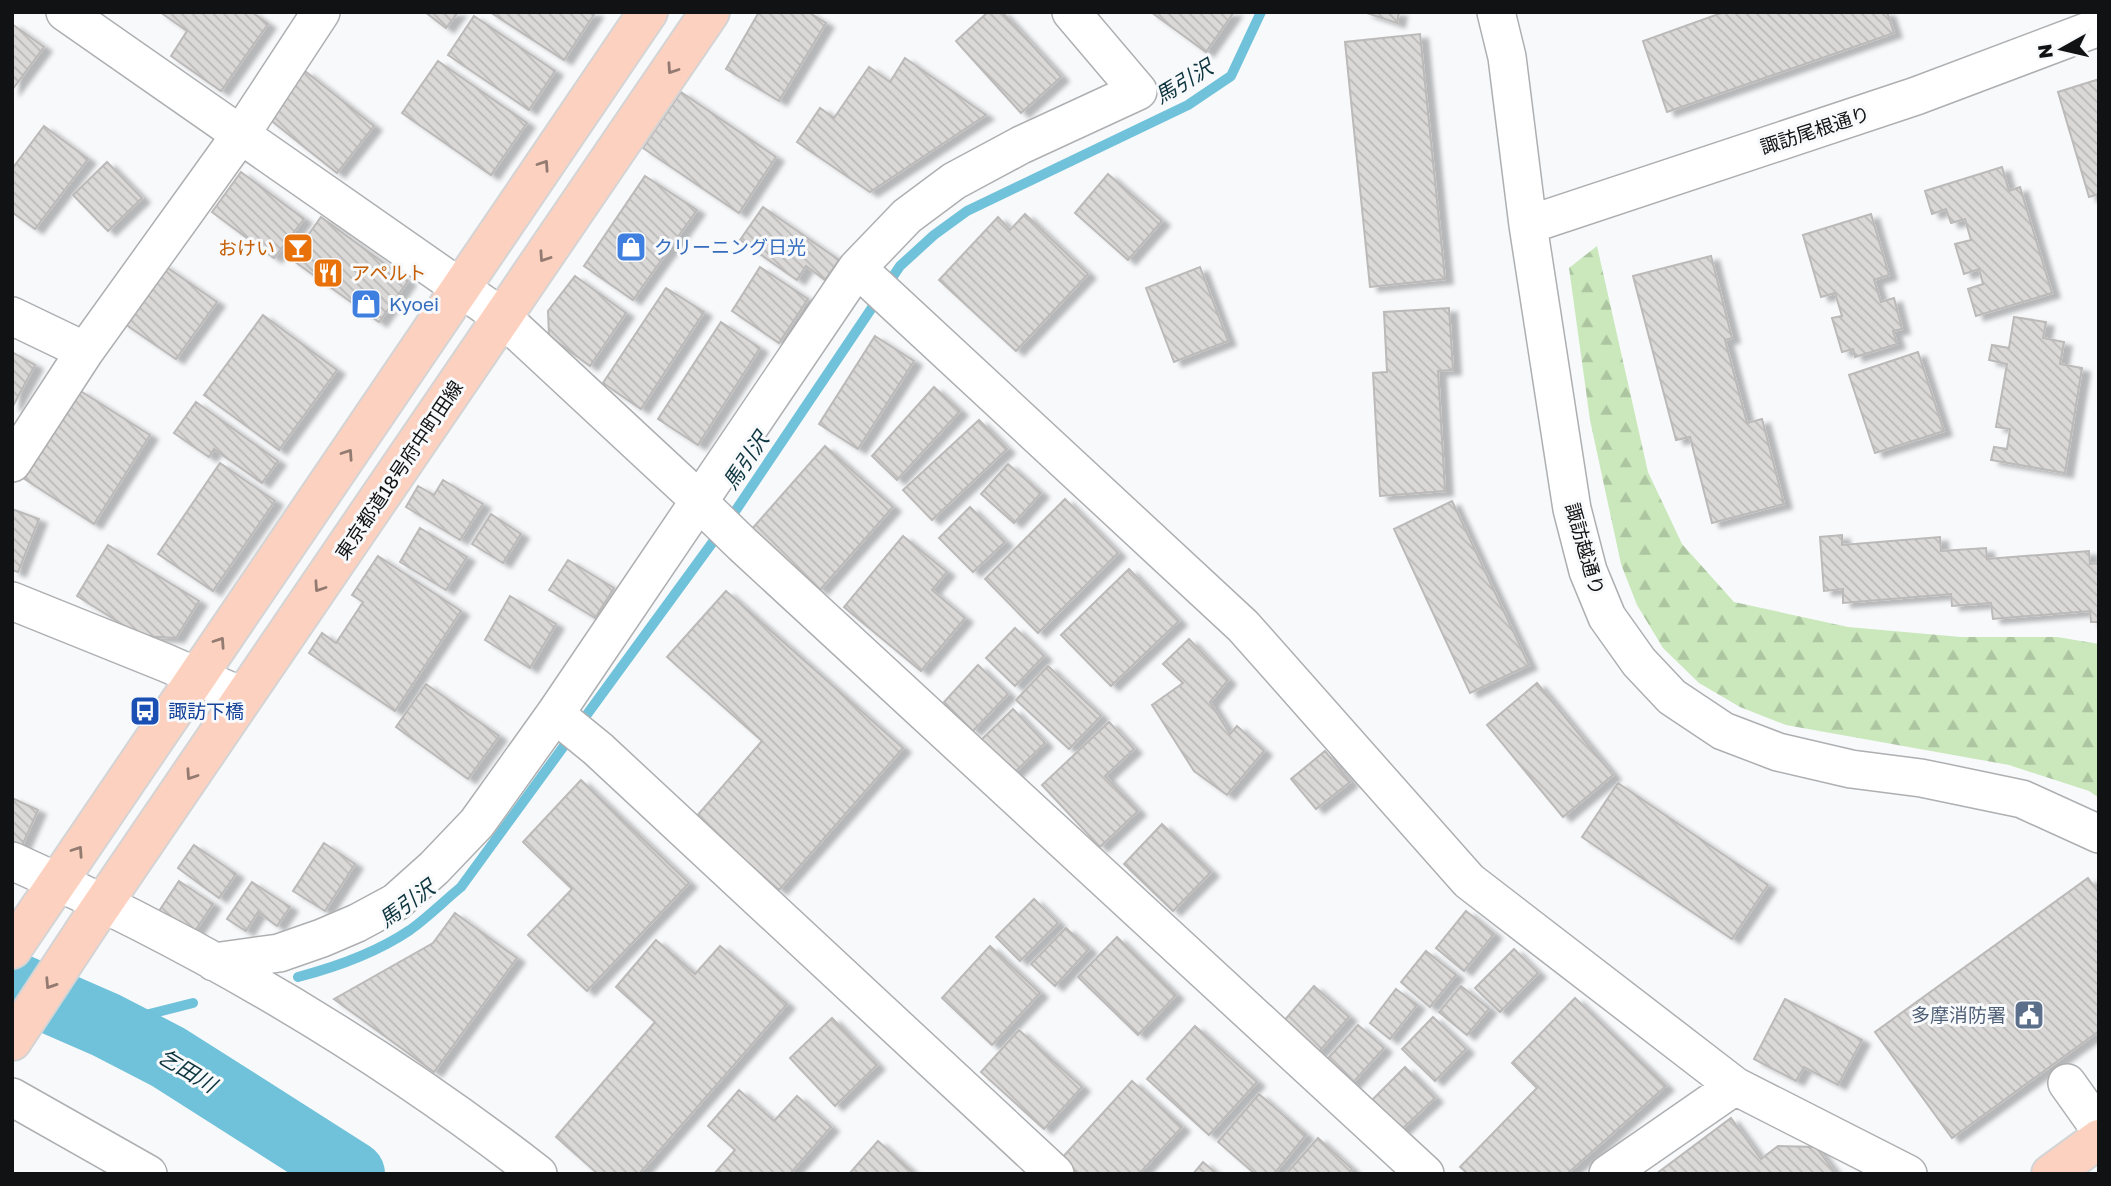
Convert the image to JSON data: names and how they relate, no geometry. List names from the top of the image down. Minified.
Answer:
{"streets":{"main road":["東京都道18号府中町田線"],"street":["諏訪尾根通り","諏訪越通り"]},"crossings":[["諏訪尾根通り","諏訪越通り"]],"water":["馬引沢","乞田川"],"places":{"shop":["クリーニング日光","Kyoei"],"bar":["おけい"],"restaurant":["アペルト"],"bus stop":["諏訪下橋"],"public building":["多摩消防署"]},"north":"left"}
